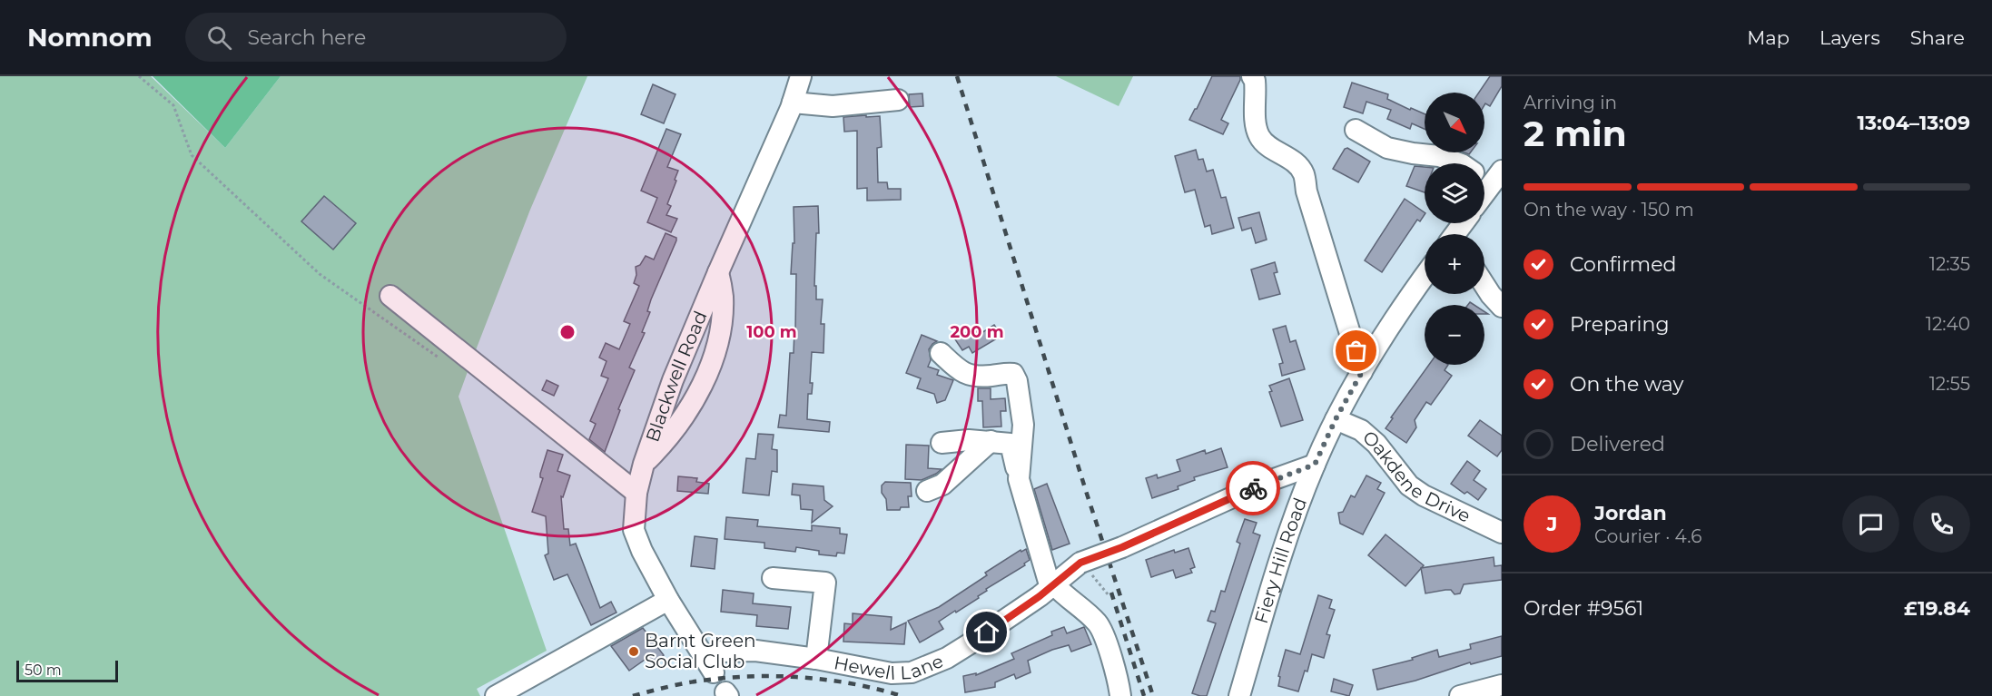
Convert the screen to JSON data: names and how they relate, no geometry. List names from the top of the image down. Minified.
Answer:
{"streets":{"street":["Blackwell Road","Oakdene Drive","Fiery Hill Road","Hewell Lane"]},"crossings":[["Blackwell Road","Hewell Lane"],["Oakdene Drive","Fiery Hill Road"],["Fiery Hill Road","Hewell Lane"]],"places":["Barnt Green Social Club"],"scale_bar":"50 m","north":"bottom right","page":{"header":"Nomnom","search":"Search here","nav":["Map","Layers","Share"],"heading":["2 min","Arriving in","13:04–13:09"],"panel":["Jordan","Courier · 4.6","Order #9561","£19.84"],"map_buttons":["+","−"],"bar":"On the way · 150 m","list":[["Confirmed","12:35"],["Preparing","12:40"],["On the way","12:55"],"Delivered"],"round":"J","scale":"50 m"},"rings":["100 m","200 m"]}
